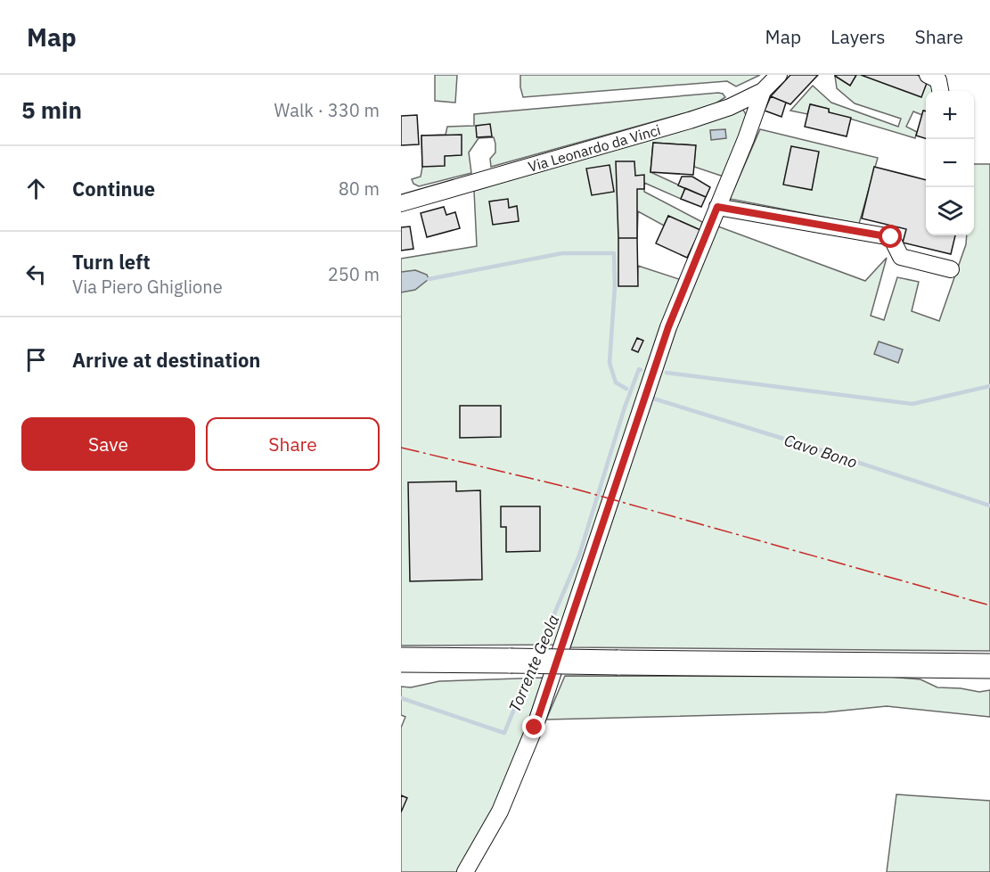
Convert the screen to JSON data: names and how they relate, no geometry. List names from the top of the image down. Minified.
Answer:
{"streets":{"street":["Via Leonardo da Vinci"]},"water":["Cavo Bono","Torrente Geola"],"page":{"header":"Map","nav":["Map","Layers","Share"],"heading":["5 min","Walk · 330 m"],"map_buttons":["+","−"],"list":[["Continue","80 m"],["Turn left","Via Piero Ghiglione","250 m"],"Arrive at destination"],"buttons":["Save","Share"]}}
